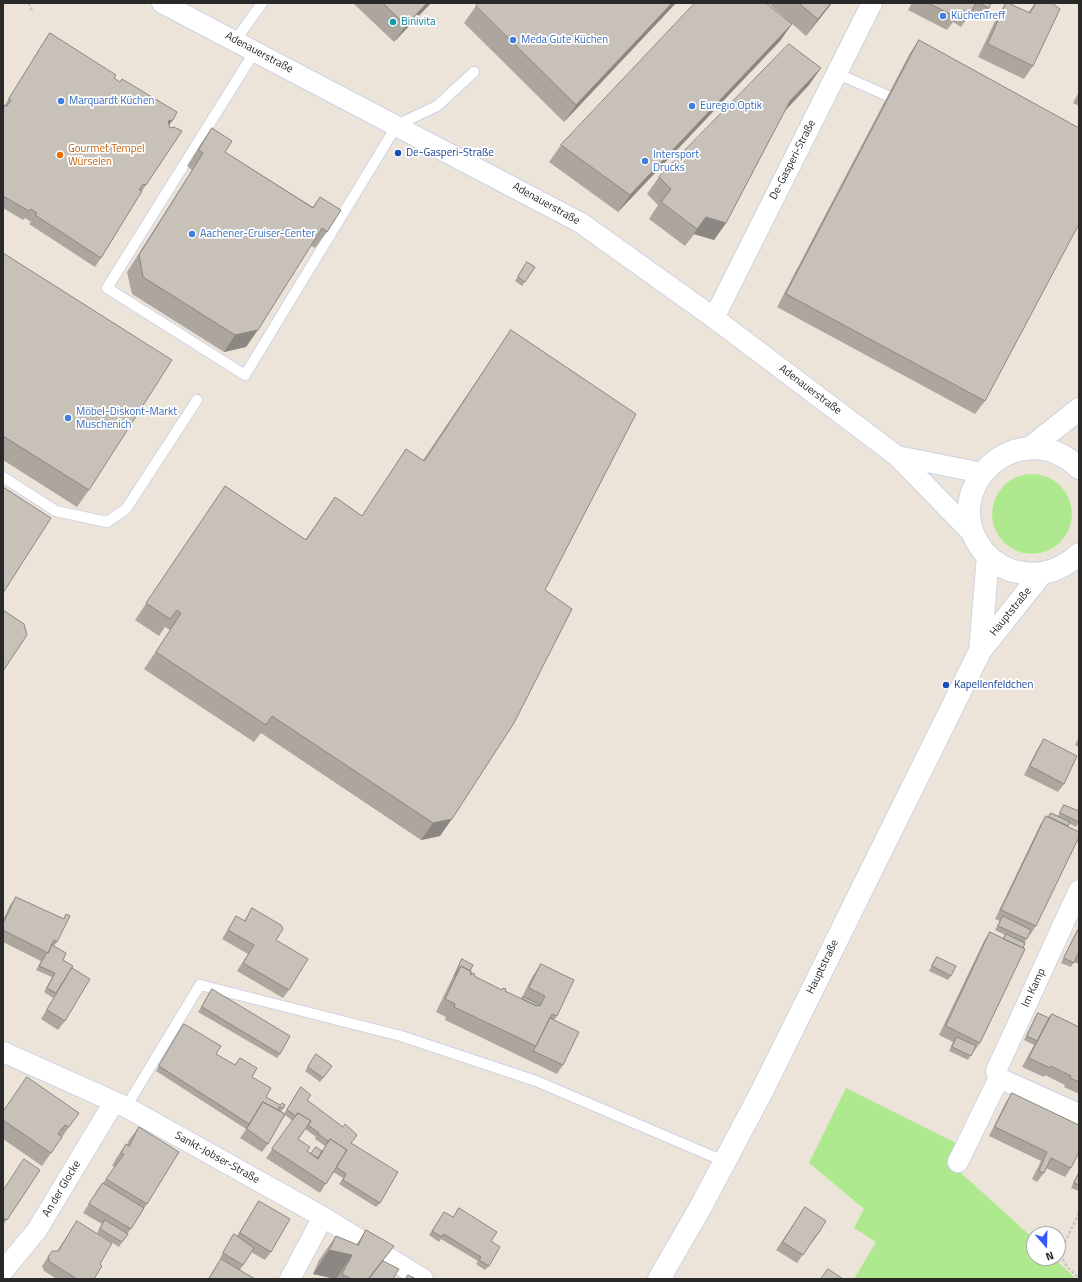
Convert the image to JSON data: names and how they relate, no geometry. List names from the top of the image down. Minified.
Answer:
{"streets":{"main road":["Hauptstraße"],"street":["Adenauerstraße","De-Gasperi-Straße","Im Kamp","Sankt-Jobser-Straße","An der Glocke"]},"crossings":[["Adenauerstraße","De-Gasperi-Straße"],["Sankt-Jobser-Straße","An der Glocke"]],"places":["KüchenTreff","Binivita","Meda Gute Küchen","Marquardt Küchen","Euregio Optik","De-Gasperi-Straße","Gourmet Tempel Würselen","Intersport Drucks","Aachener-Cruiser-Center","Möbel-Diskont-Markt Muschenich","Kapellenfeldchen"],"north":"bottom"}
